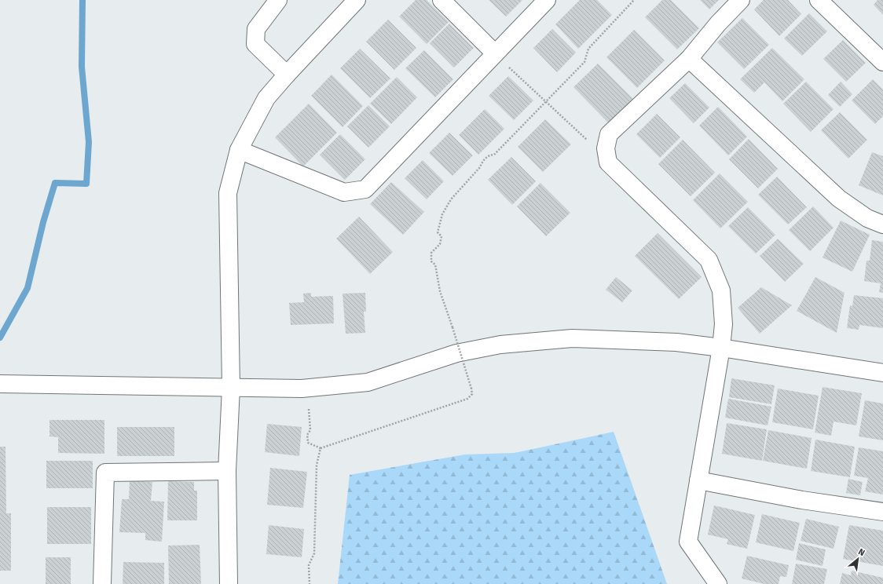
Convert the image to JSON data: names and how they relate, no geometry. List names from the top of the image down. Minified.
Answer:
{"north":"top right"}
